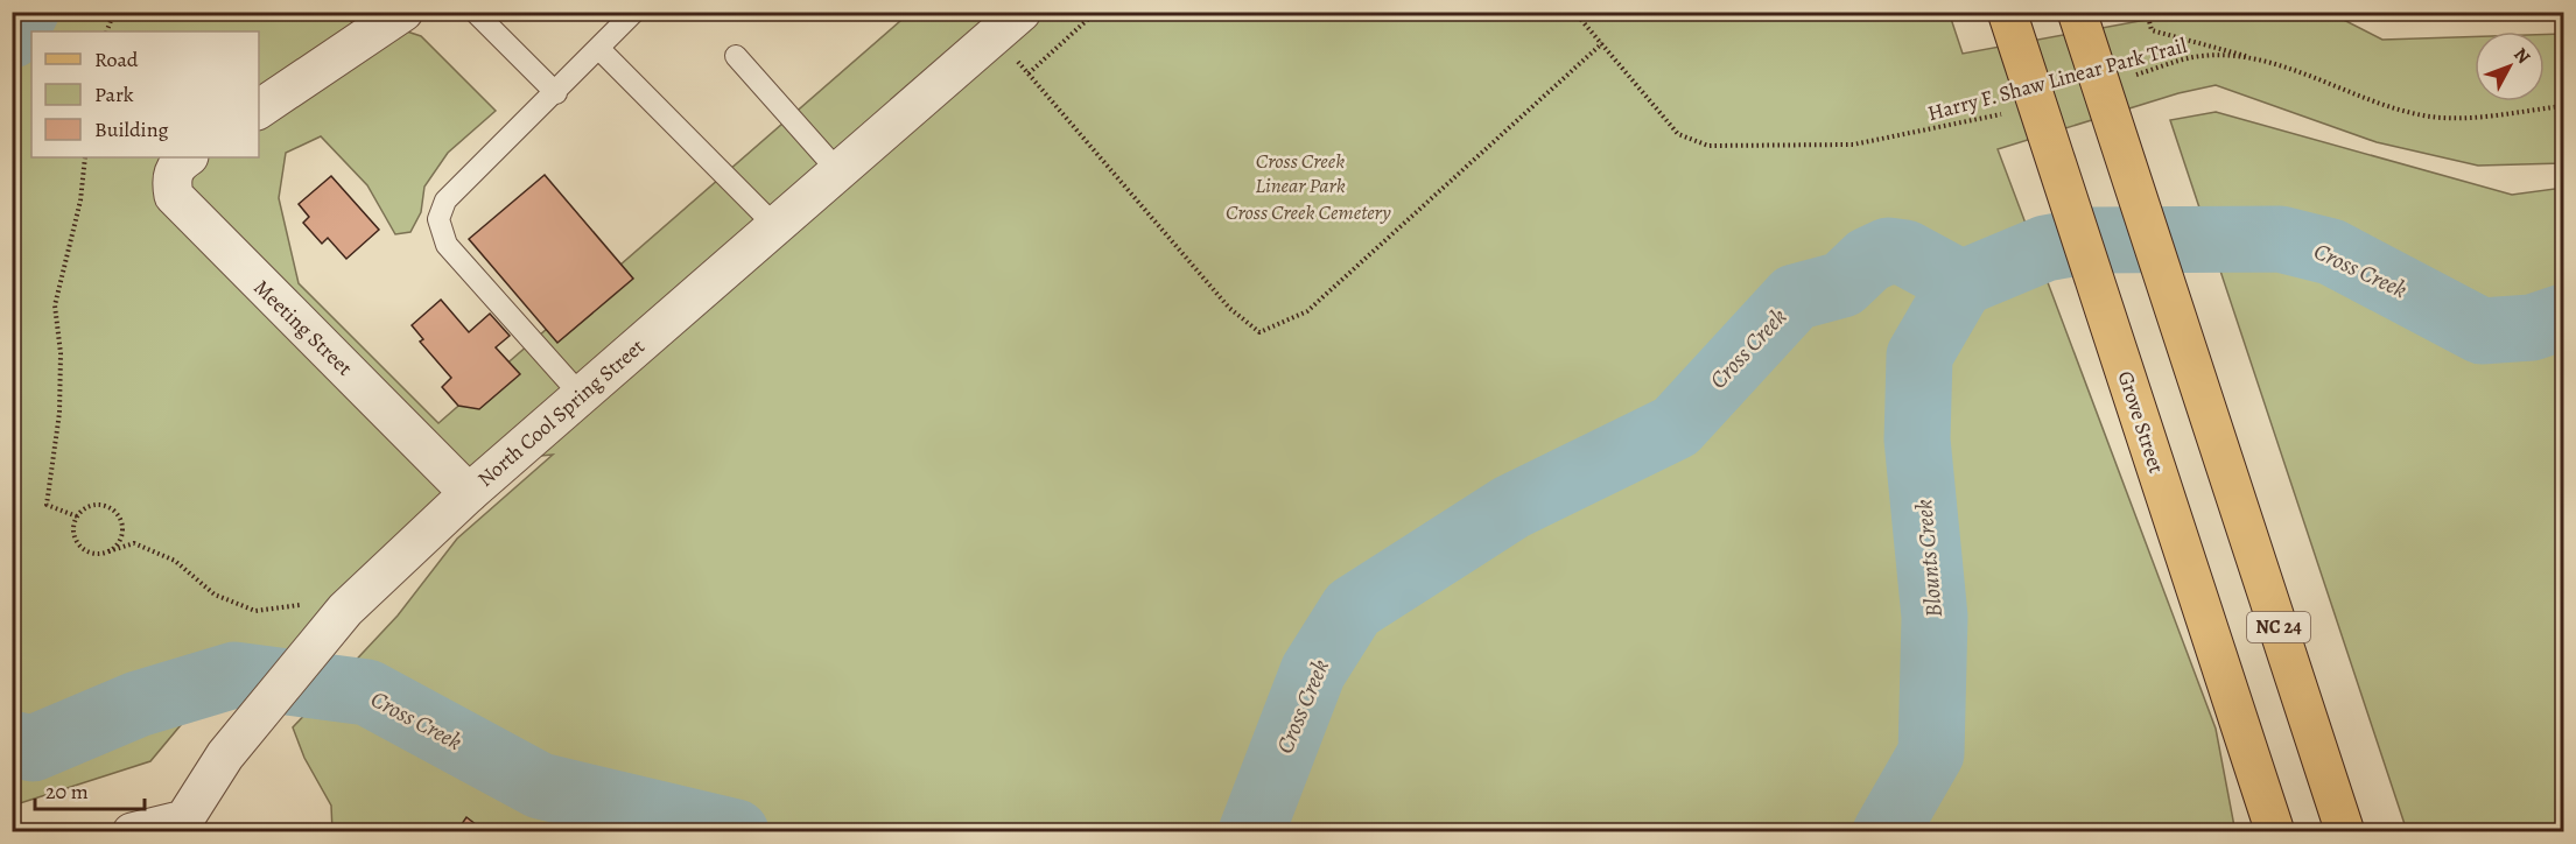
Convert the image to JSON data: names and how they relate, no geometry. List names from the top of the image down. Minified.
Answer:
{"streets":{"main road":["Grove Street","NC 24"],"street":["Meeting Street","North Cool Spring Street"],"path":["Harry F. Shaw Linear Park Trail"]},"crossings":[["Meeting Street","North Cool Spring Street"]],"water":["Cross Creek","Blounts Creek"],"parks":["Cross Creek Linear Park","Cross Creek Cemetery"],"legend":["Road","Park","Building"],"scale_bar":"20 m","north":"top right"}
